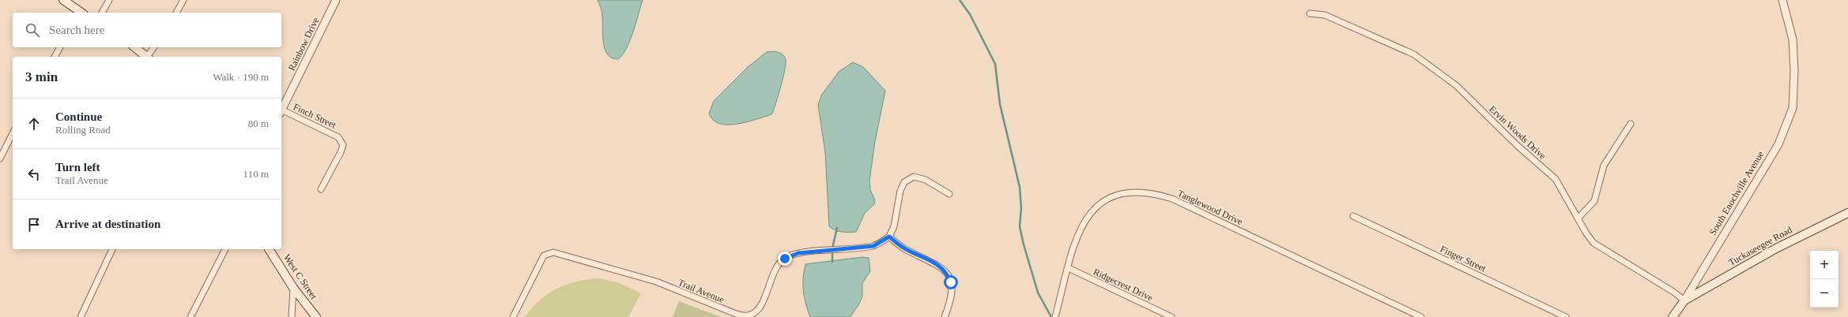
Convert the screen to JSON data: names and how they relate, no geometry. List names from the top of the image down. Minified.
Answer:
{"streets":{"main road":["South Enochville Avenue","Tuckaseegee Road","West C Street"],"street":["Rainbow Drive","Finch Street","Ervin Woods Drive","Tanglewood Drive","Finger Street","Ridgecrest Drive","Trail Avenue"]},"crossings":[["Ervin Woods Drive","South Enochville Avenue"],["Ervin Woods Drive","Tuckaseegee Road"],["South Enochville Avenue","Tuckaseegee Road"],["Tanglewood Drive","Ridgecrest Drive"]],"page":{"search":"Search here","heading":["3 min","Walk · 190 m"],"list":[["Continue","Rolling Road","80 m"],["Turn left","Trail Avenue","110 m"],"Arrive at destination"],"map_buttons":["+","−"]}}
